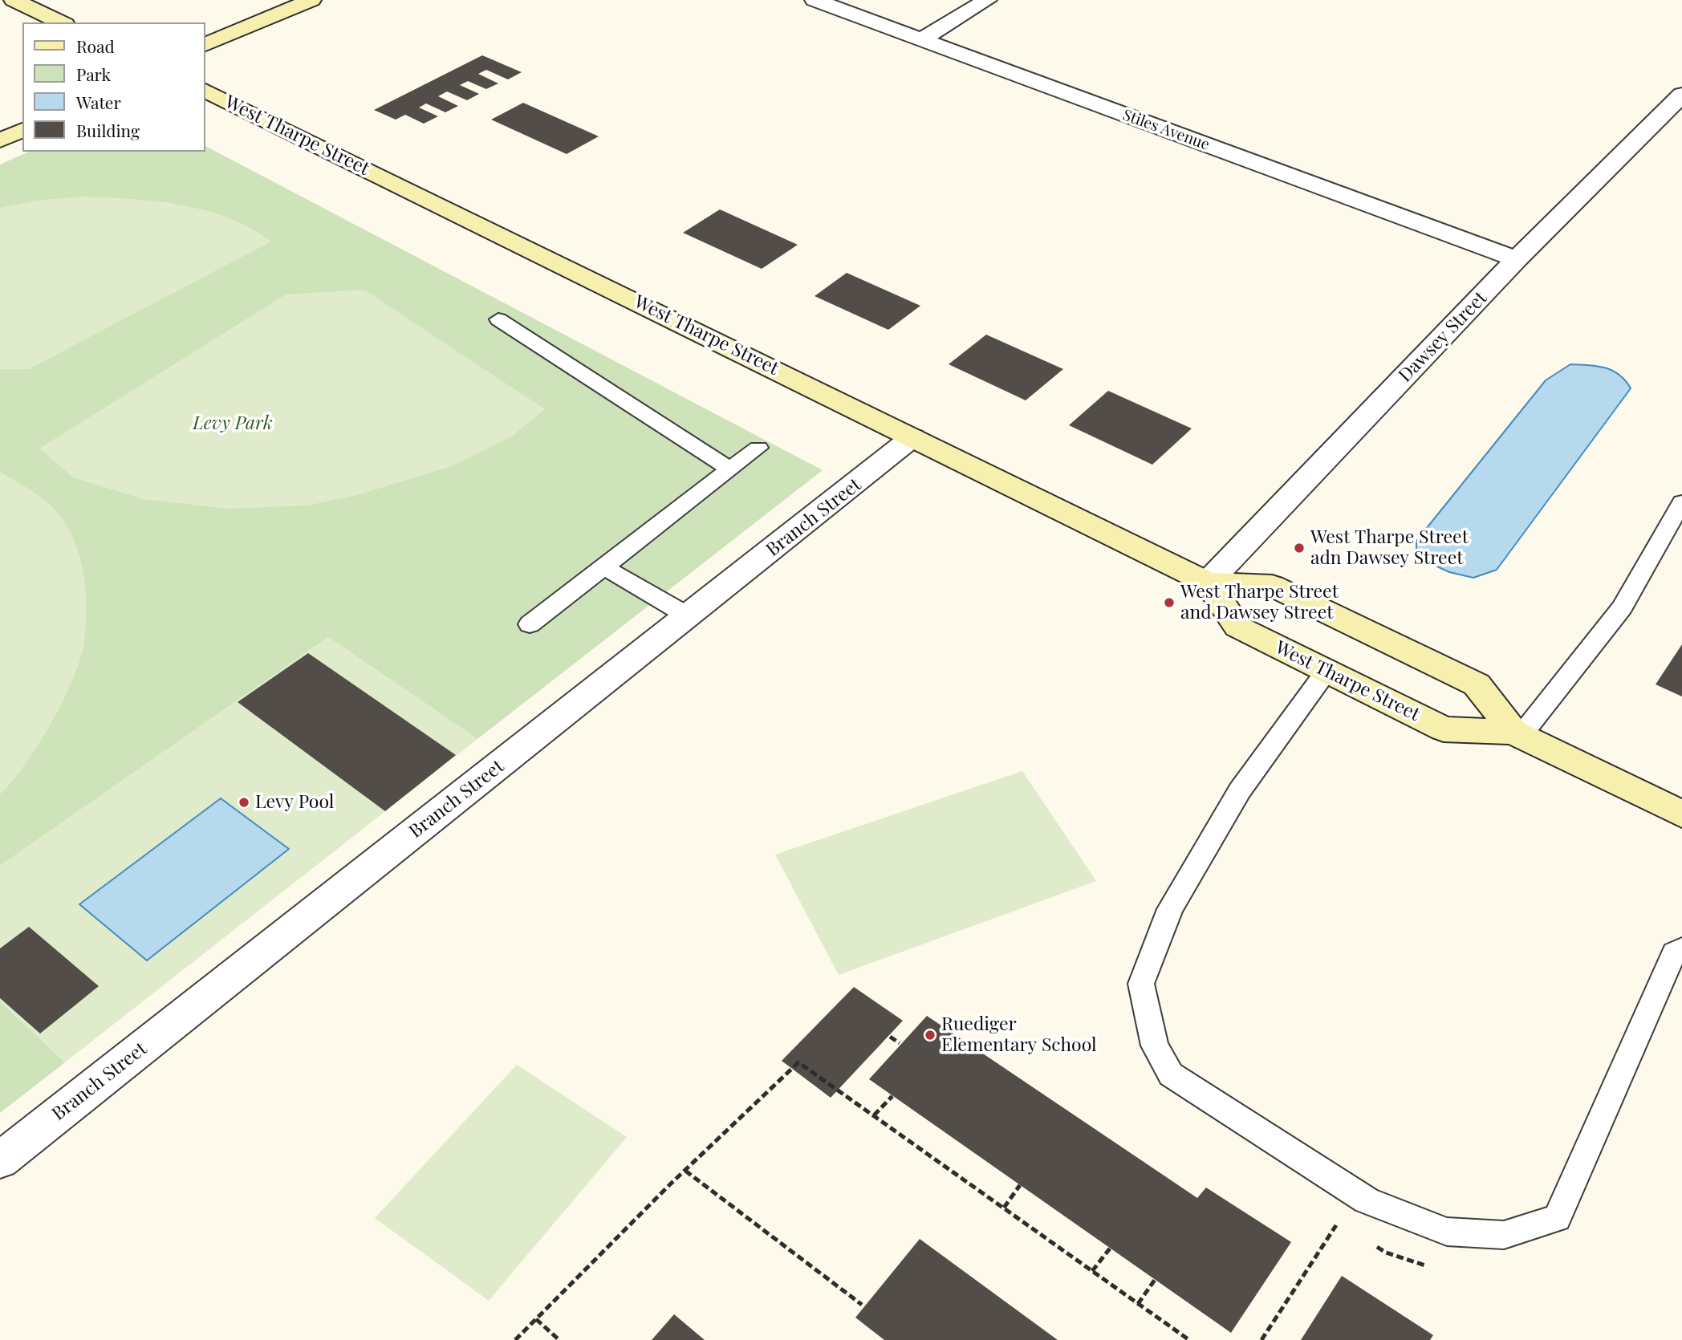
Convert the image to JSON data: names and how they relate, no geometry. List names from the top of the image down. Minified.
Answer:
{"streets":{"main road":["West Tharpe Street"],"street":["Stiles Avenue","Dawsey Street","Branch Street"]},"crossings":[["Stiles Avenue","Dawsey Street"],["West Tharpe Street","Dawsey Street"],["West Tharpe Street","Branch Street"]],"parks":["Levy Park"],"places":["West Tharpe Street adn Dawsey Street","West Tharpe Street and Dawsey Street","Levy Pool","Ruediger Elementary School"],"legend":["Road","Park","Water","Building"]}
